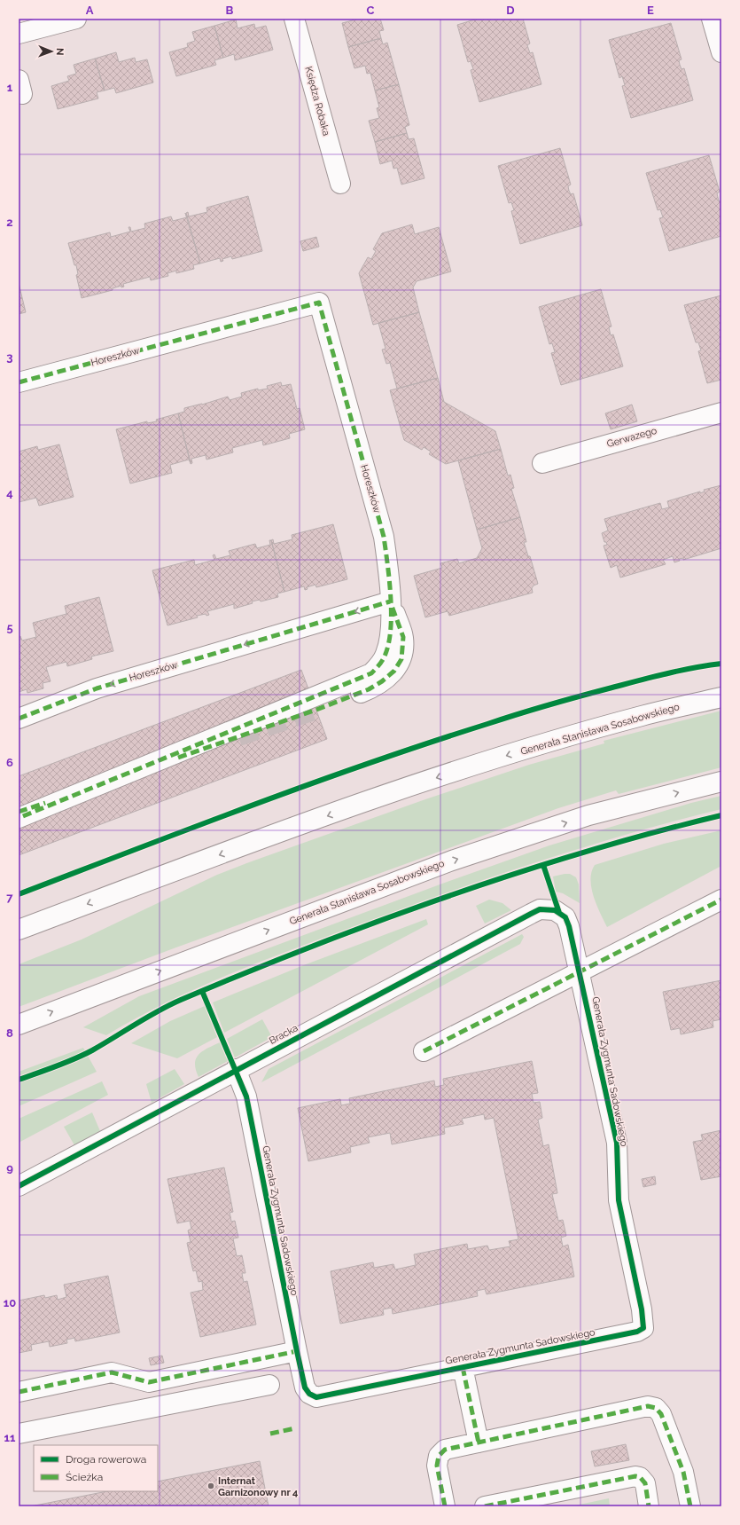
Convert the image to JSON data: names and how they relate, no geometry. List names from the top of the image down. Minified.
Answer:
{"streets":{"street":["Księdza Robaka","Horeszków","Gerwazego","Generała Stanisława Sosabowskiego","Bracka","Generała Zygmunta Sadowskiego"]},"crossings":[["Bracka","Generała Zygmunta Sadowskiego"]],"places":["Internat Garnizonowy nr 4"],"legend":["Droga rowerowa","Ścieżka"],"north":"right","grid":{"columns":["A","B","C","D","E"],"rows":["1","2","3","4","5","6","7","8","9","10","11"]}}
